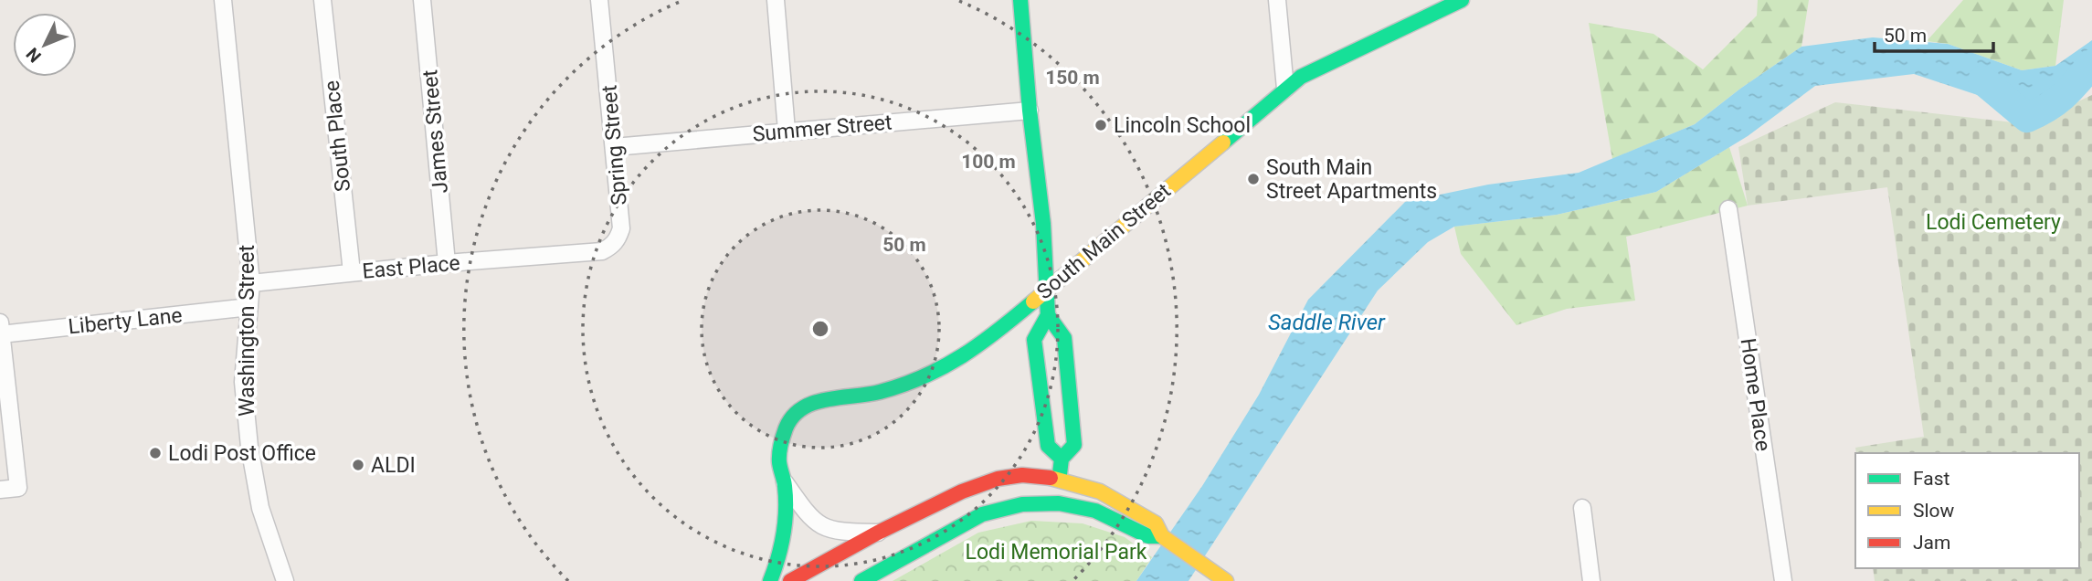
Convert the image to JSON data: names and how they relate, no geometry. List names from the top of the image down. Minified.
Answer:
{"streets":{"street":["Summer Street","James Street","South Place","Spring Street","South Main Street","East Place","Liberty Lane","Washington Street","Home Place"]},"crossings":[["Summer Street","Spring Street"],["James Street","East Place"],["South Place","East Place"],["Spring Street","East Place"],["East Place","Washington Street"],["Liberty Lane","Washington Street"]],"water":["Saddle River"],"parks":["Lodi Cemetery","Lodi Memorial Park"],"places":["Lincoln School","South Main Street Apartments","Lodi Post Office","ALDI"],"legend":["Fast","Slow","Jam"],"scale_bar":"50 m","north":"bottom left","rings":["150 m","100 m","50 m"]}
